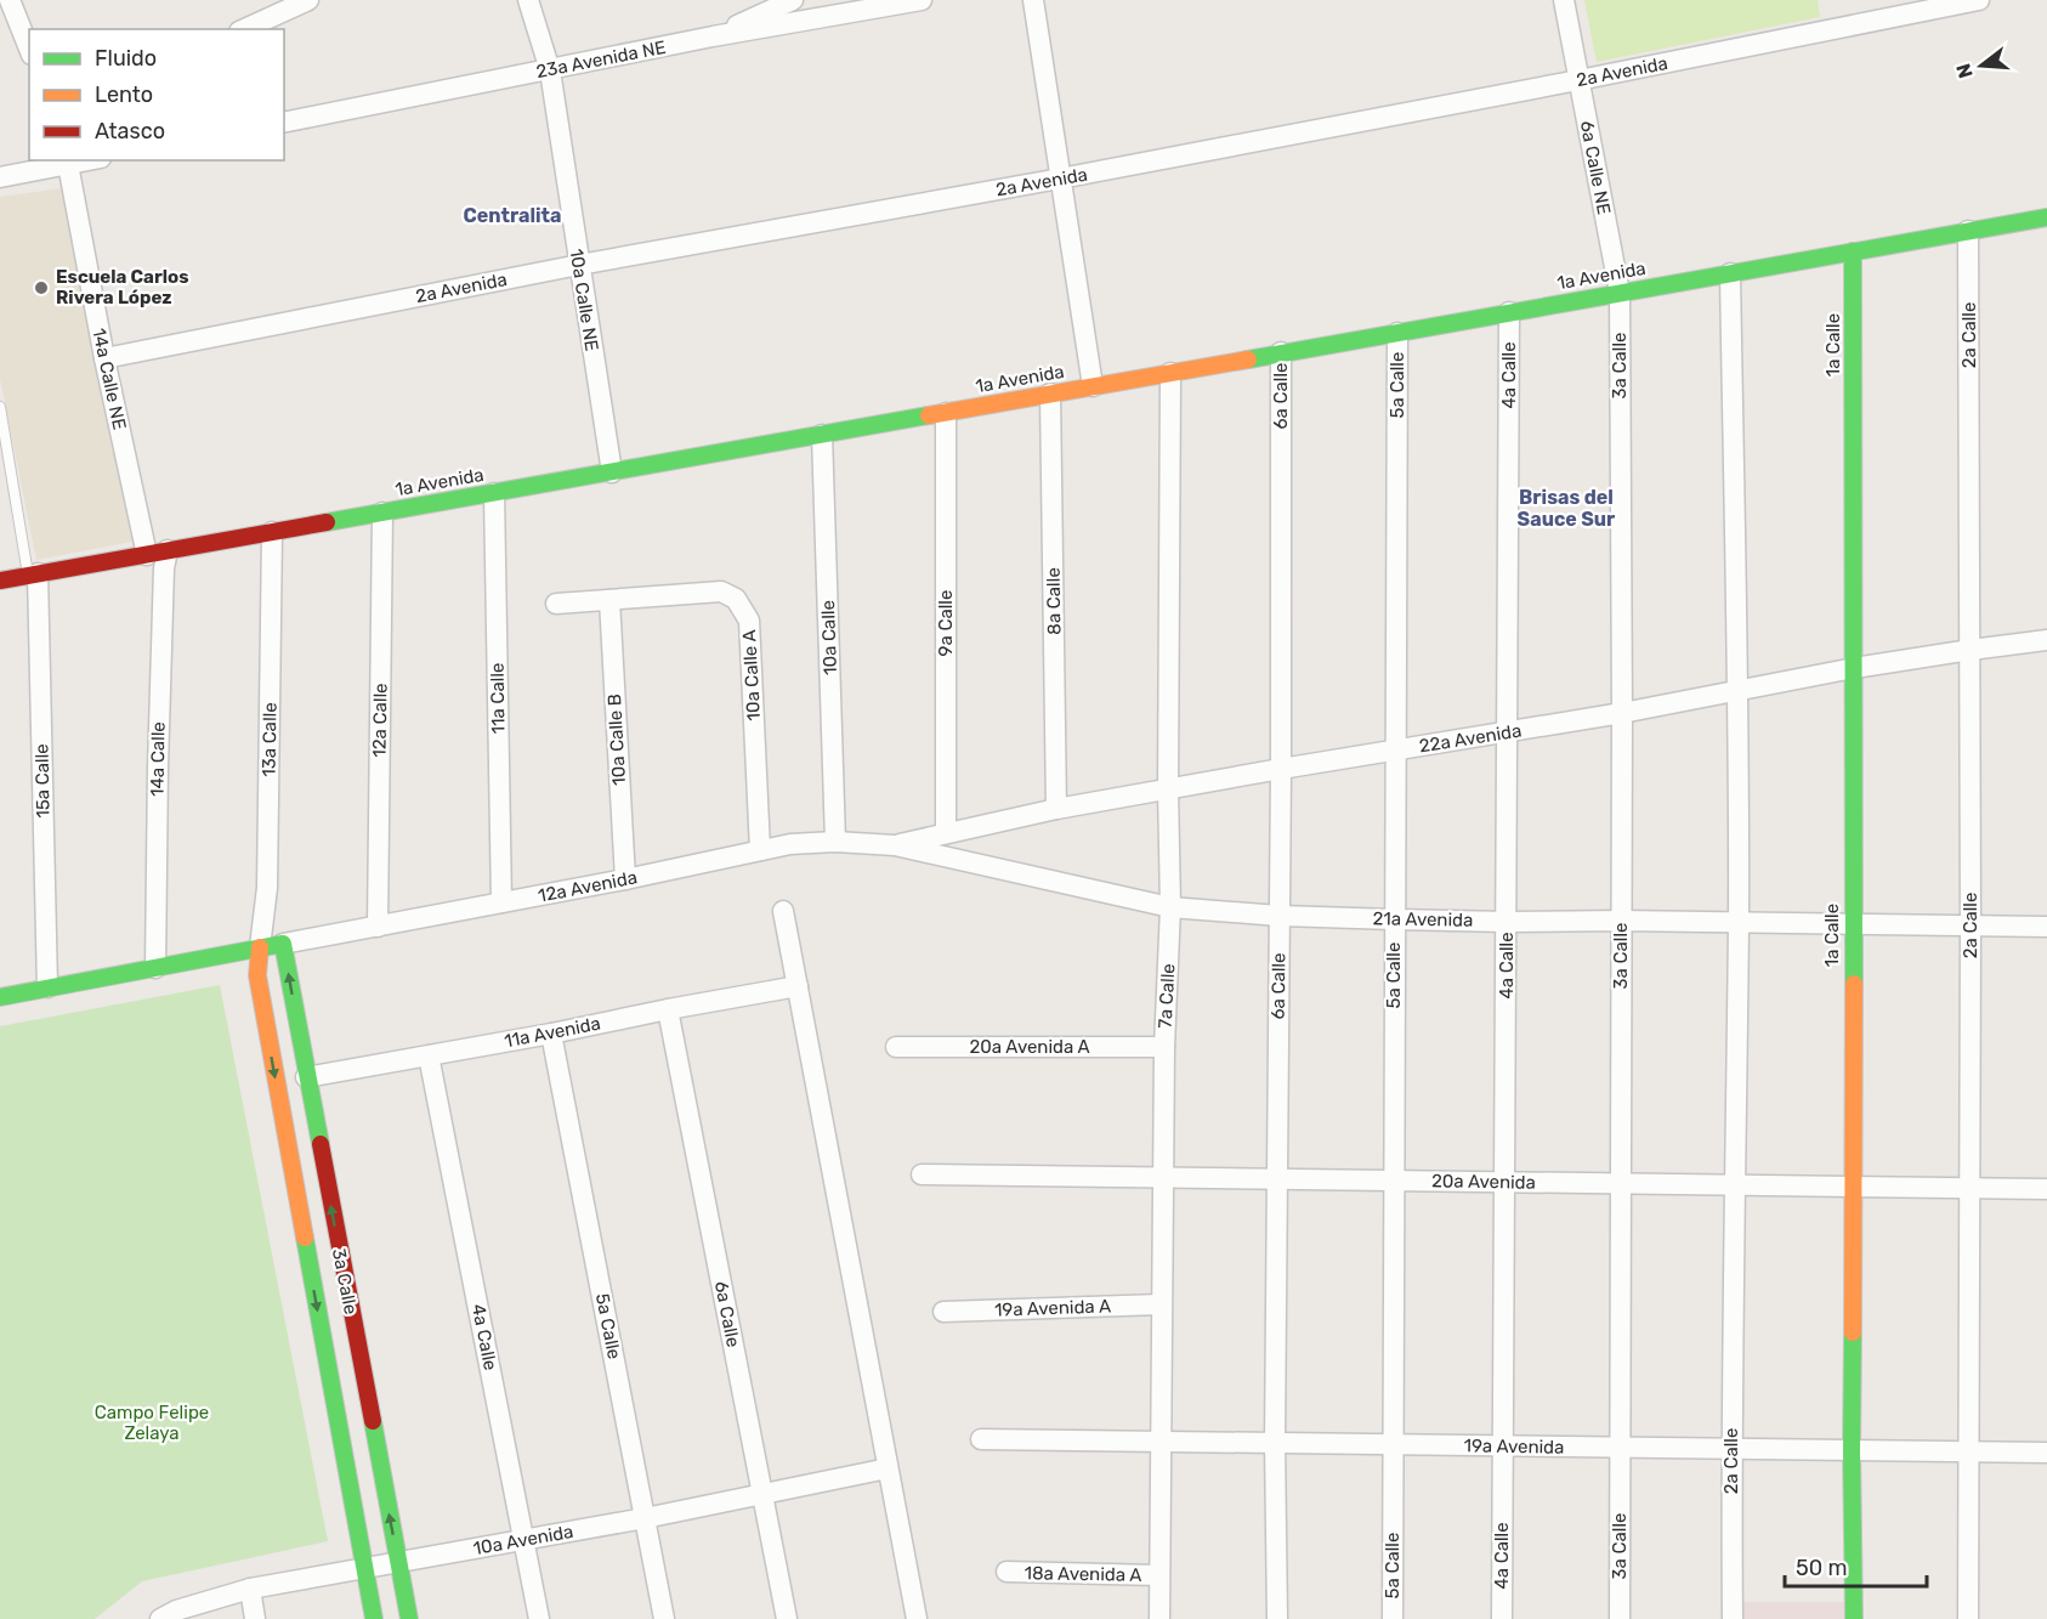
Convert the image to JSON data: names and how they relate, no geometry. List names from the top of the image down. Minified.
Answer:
{"streets":{"street":["23a Avenida NE","2a Avenida","6a Calle NE","1a Avenida","10a Calle NE","2a Calle","1a Calle","3a Calle","4a Calle","14a Calle NE","5a Calle","6a Calle","8a Calle","9a Calle","10a Calle","10a Calle A","11a Calle","12a Calle","22a Avenida","13a Calle","10a Calle B","14a Calle","15a Calle","12a Avenida","21a Avenida","7a Calle","11a Avenida","20a Avenida A","20a Avenida","19a Avenida A","19a Avenida","10a Avenida","18a Avenida A"]},"crossings":[["23a Avenida NE","10a Calle NE"],["2a Avenida","6a Calle NE"],["2a Avenida","10a Calle NE"],["2a Avenida","14a Calle NE"],["6a Calle NE","1a Avenida"],["6a Calle NE","3a Calle"],["1a Avenida","10a Calle NE"],["1a Avenida","2a Calle"],["1a Avenida","1a Calle"],["1a Avenida","3a Calle"],["1a Avenida","4a Calle"],["1a Avenida","14a Calle NE"],["1a Avenida","5a Calle"],["1a Avenida","6a Calle"],["1a Avenida","8a Calle"],["1a Avenida","9a Calle"],["1a Avenida","10a Calle"],["1a Avenida","11a Calle"],["1a Avenida","12a Calle"],["1a Avenida","13a Calle"],["1a Avenida","14a Calle"],["1a Avenida","15a Calle"],["1a Avenida","7a Calle"],["2a Calle","22a Avenida"],["2a Calle","21a Avenida"],["2a Calle","20a Avenida"],["2a Calle","19a Avenida"],["1a Calle","22a Avenida"],["1a Calle","21a Avenida"],["1a Calle","20a Avenida"],["1a Calle","19a Avenida"],["3a Calle","22a Avenida"],["3a Calle","13a Calle"],["3a Calle","12a Avenida"],["3a Calle","21a Avenida"],["3a Calle","11a Avenida"],["3a Calle","20a Avenida"],["3a Calle","19a Avenida"],["3a Calle","10a Avenida"],["4a Calle","22a Avenida"],["4a Calle","21a Avenida"],["4a Calle","11a Avenida"],["4a Calle","20a Avenida"],["4a Calle","19a Avenida"],["4a Calle","10a Avenida"],["5a Calle","22a Avenida"],["5a Calle","21a Avenida"],["5a Calle","11a Avenida"],["5a Calle","20a Avenida"],["5a Calle","19a Avenida"],["5a Calle","10a Avenida"],["6a Calle","22a Avenida"],["6a Calle","21a Avenida"],["6a Calle","11a Avenida"],["6a Calle","20a Avenida"],["6a Calle","19a Avenida"],["6a Calle","10a Avenida"],["8a Calle","22a Avenida"],["9a Calle","22a Avenida"],["10a Calle","12a Avenida"],["10a Calle A","10a Calle B"],["10a Calle A","12a Avenida"],["11a Calle","12a Avenida"],["12a Calle","12a Avenida"],["22a Avenida","12a Avenida"],["22a Avenida","21a Avenida"],["22a Avenida","7a Calle"],["10a Calle B","12a Avenida"],["12a Avenida","21a Avenida"],["21a Avenida","7a Calle"],["7a Calle","20a Avenida A"],["7a Calle","20a Avenida"],["7a Calle","19a Avenida A"],["7a Calle","19a Avenida"],["7a Calle","18a Avenida A"]],"districts":["Centralita","Brisas del Sauce Sur"],"parks":["Campo Felipe Zelaya"],"places":["Escuela Carlos Rivera López"],"legend":["Fluido","Lento","Atasco"],"scale_bar":"50 m","north":"left"}
